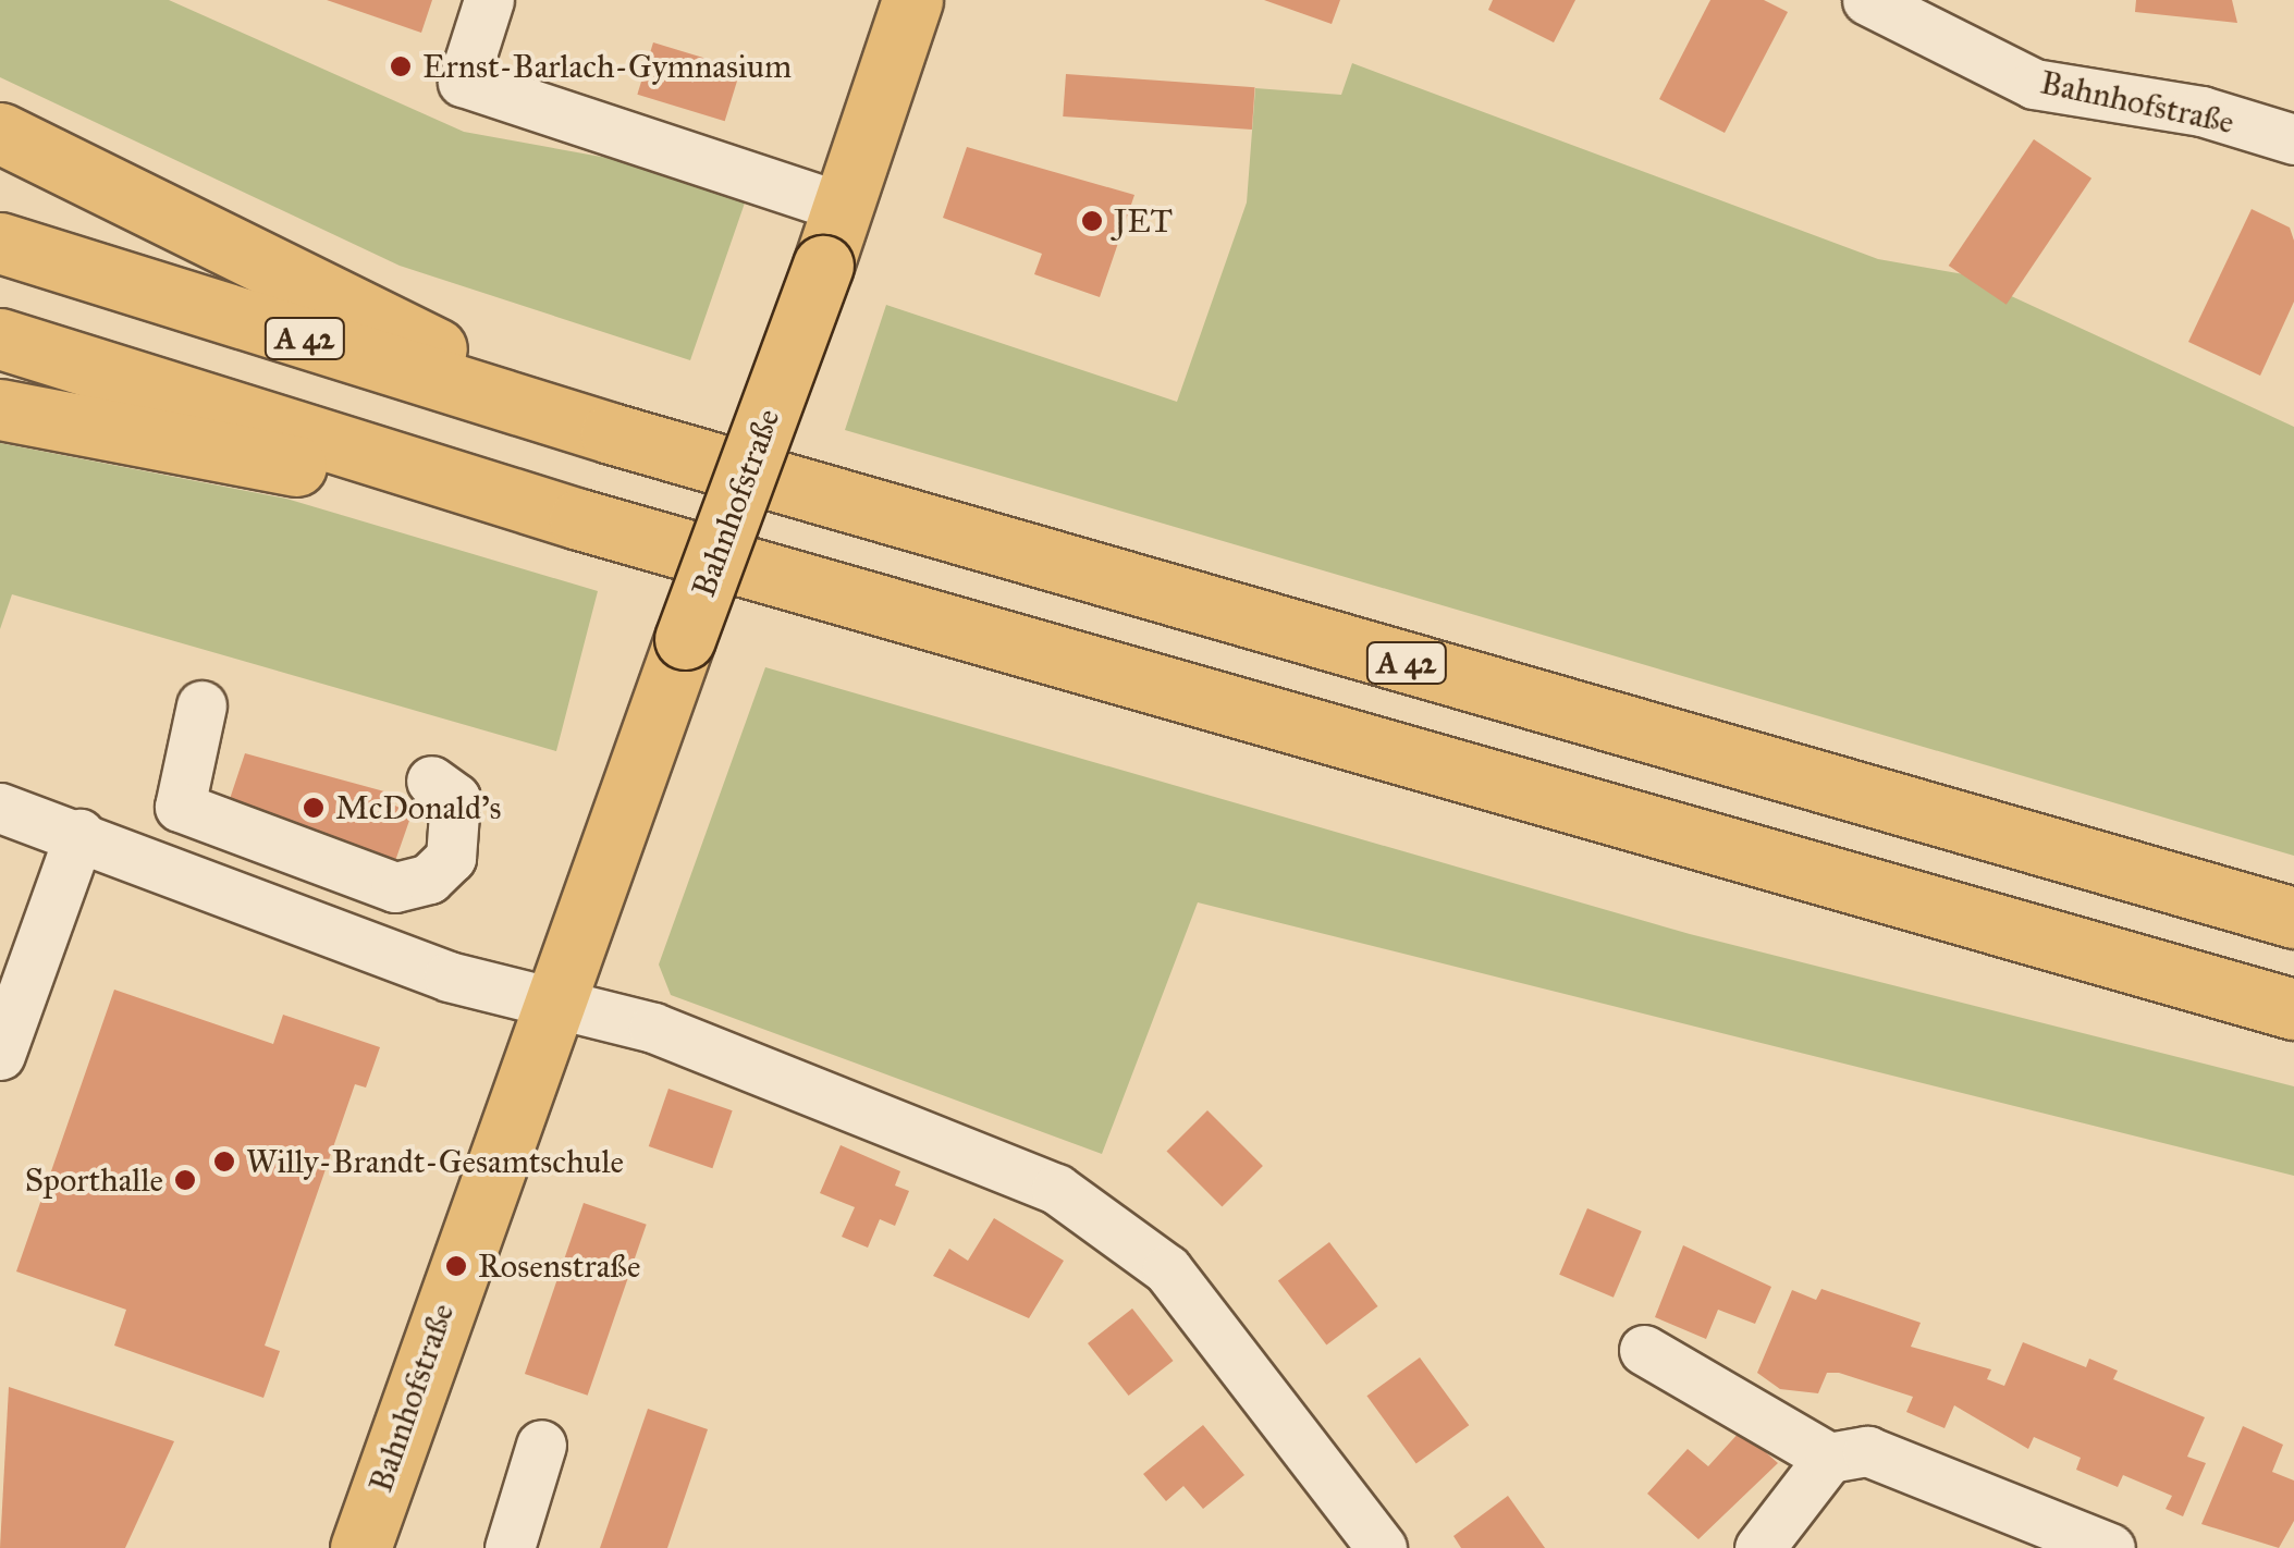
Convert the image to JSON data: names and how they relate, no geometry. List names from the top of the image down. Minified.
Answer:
{"streets":{"main road":["Bahnhofstraße","A 42"]},"places":["Ernst-Barlach-Gymnasium","JET","McDonald's","Willy-Brandt-Gesamtschule","Sporthalle","Rosenstraße"]}
